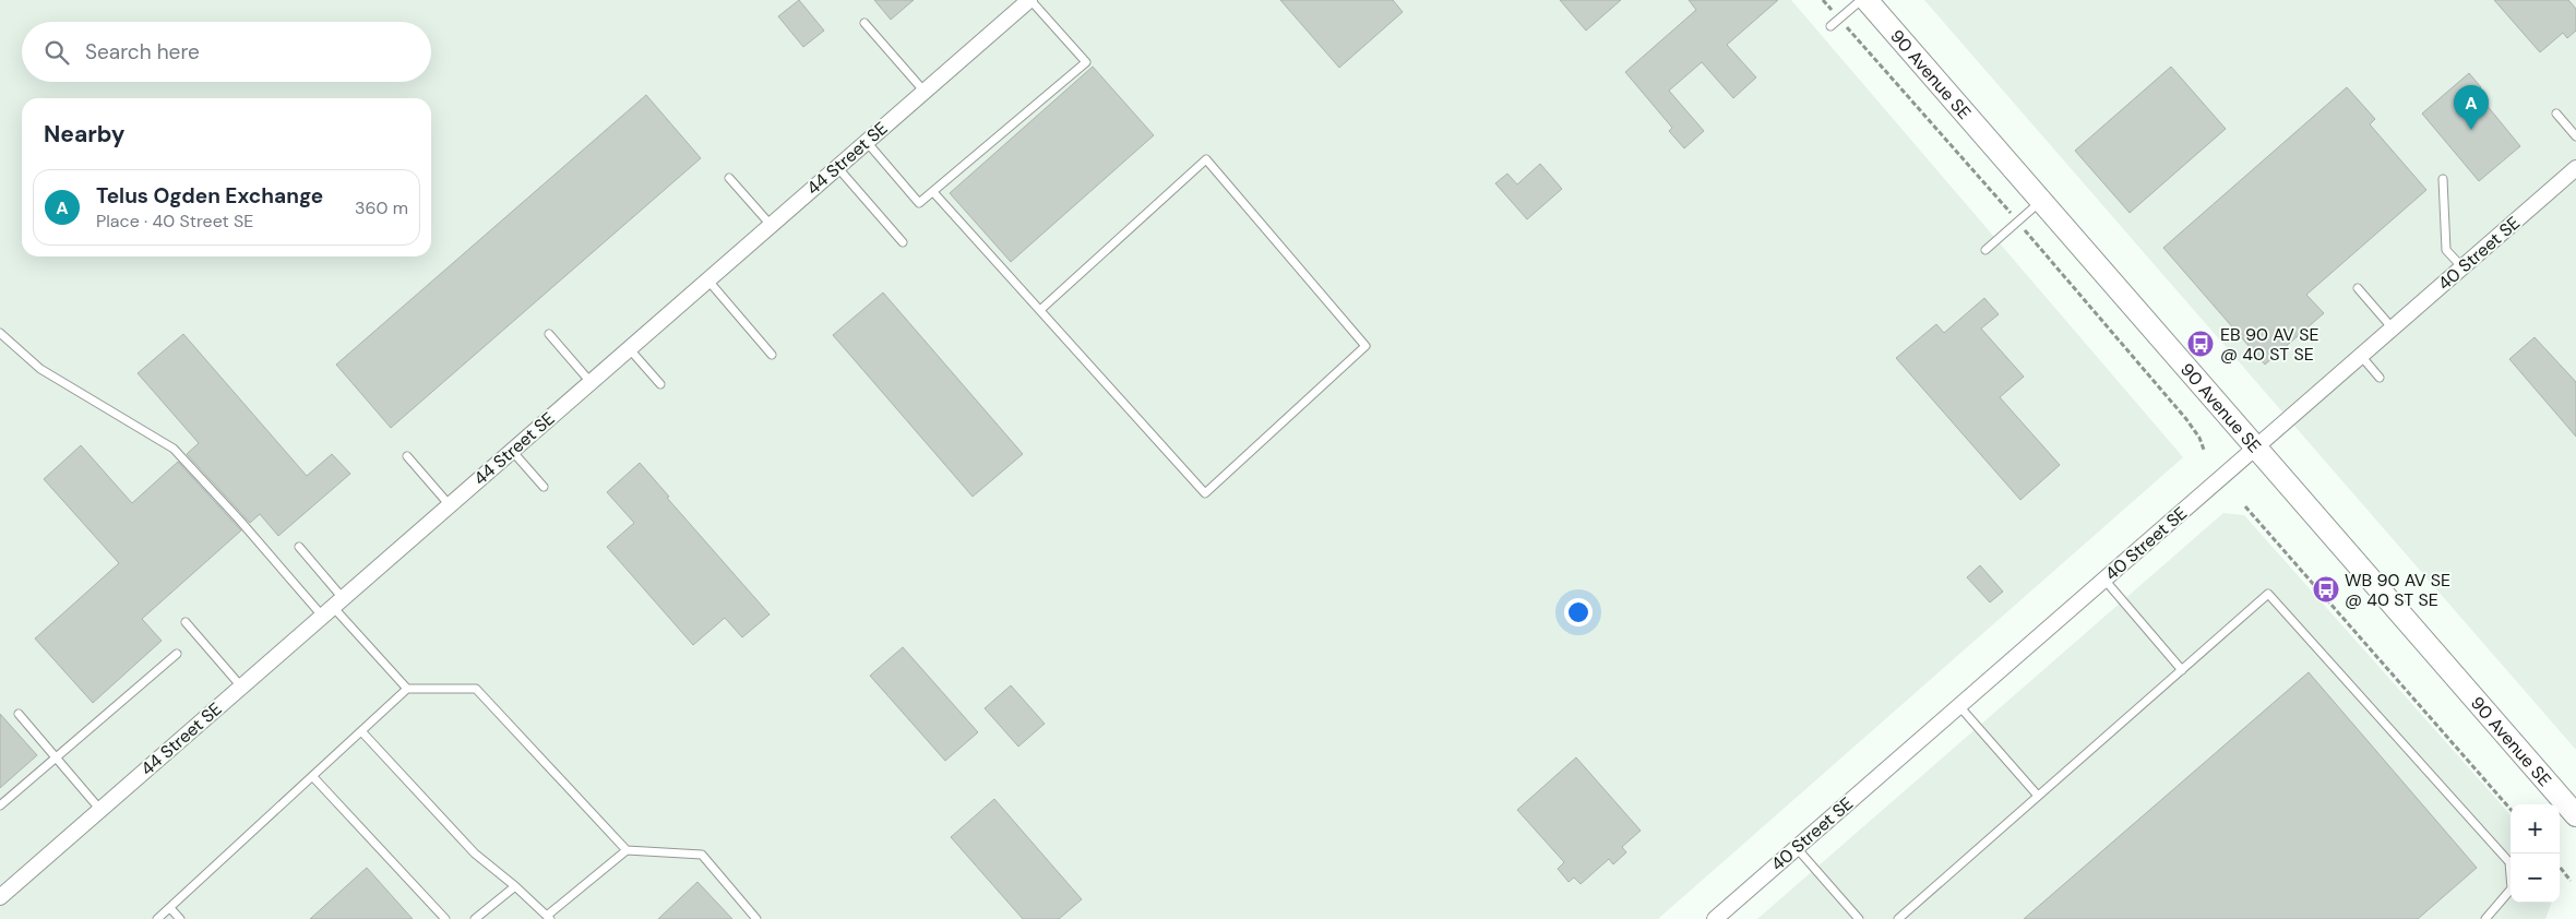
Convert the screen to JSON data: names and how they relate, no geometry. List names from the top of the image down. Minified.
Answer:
{"streets":{"street":["90 Avenue SE","44 Street SE","40 Street SE"]},"crossings":[["90 Avenue SE","40 Street SE"]],"places":{"bus stop":["EB 90 AV SE @ 40 ST SE","WB 90 AV SE @ 40 ST SE"]},"page":{"search":"Search here","pins":"A","heading":"Nearby","list":[{"mark":"A","name":"Telus Ogden Exchange","note":"Place · 40 Street SE","value":"360 m"}],"map_buttons":["+","−"]}}
